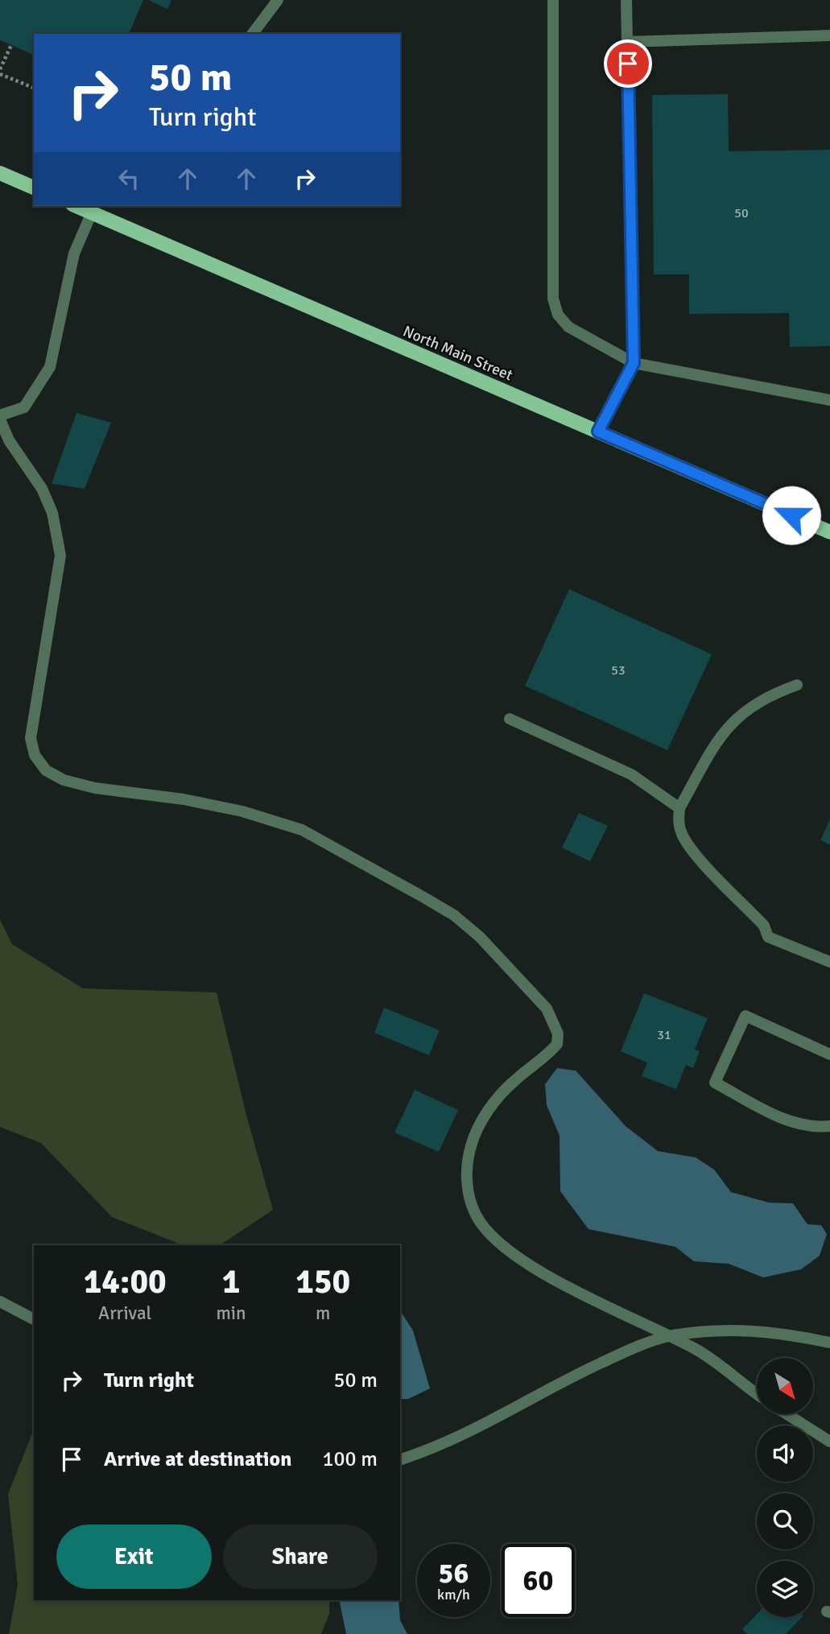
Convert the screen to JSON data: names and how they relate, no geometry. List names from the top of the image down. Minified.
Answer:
{"streets":{"main road":["North Main Street"]},"house_numbers":["50","53","31"],"north":"bottom right","page":{"turn":["50 m","Turn right"],"eta":["14:00","Arrival","1","min","150","m"],"list":[{"name":"Turn right","value":"50 m"},{"name":"Arrive at destination","value":"100 m"}],"buttons":["Exit","Share"],"speed":"56 km/h","limit":"60"}}
